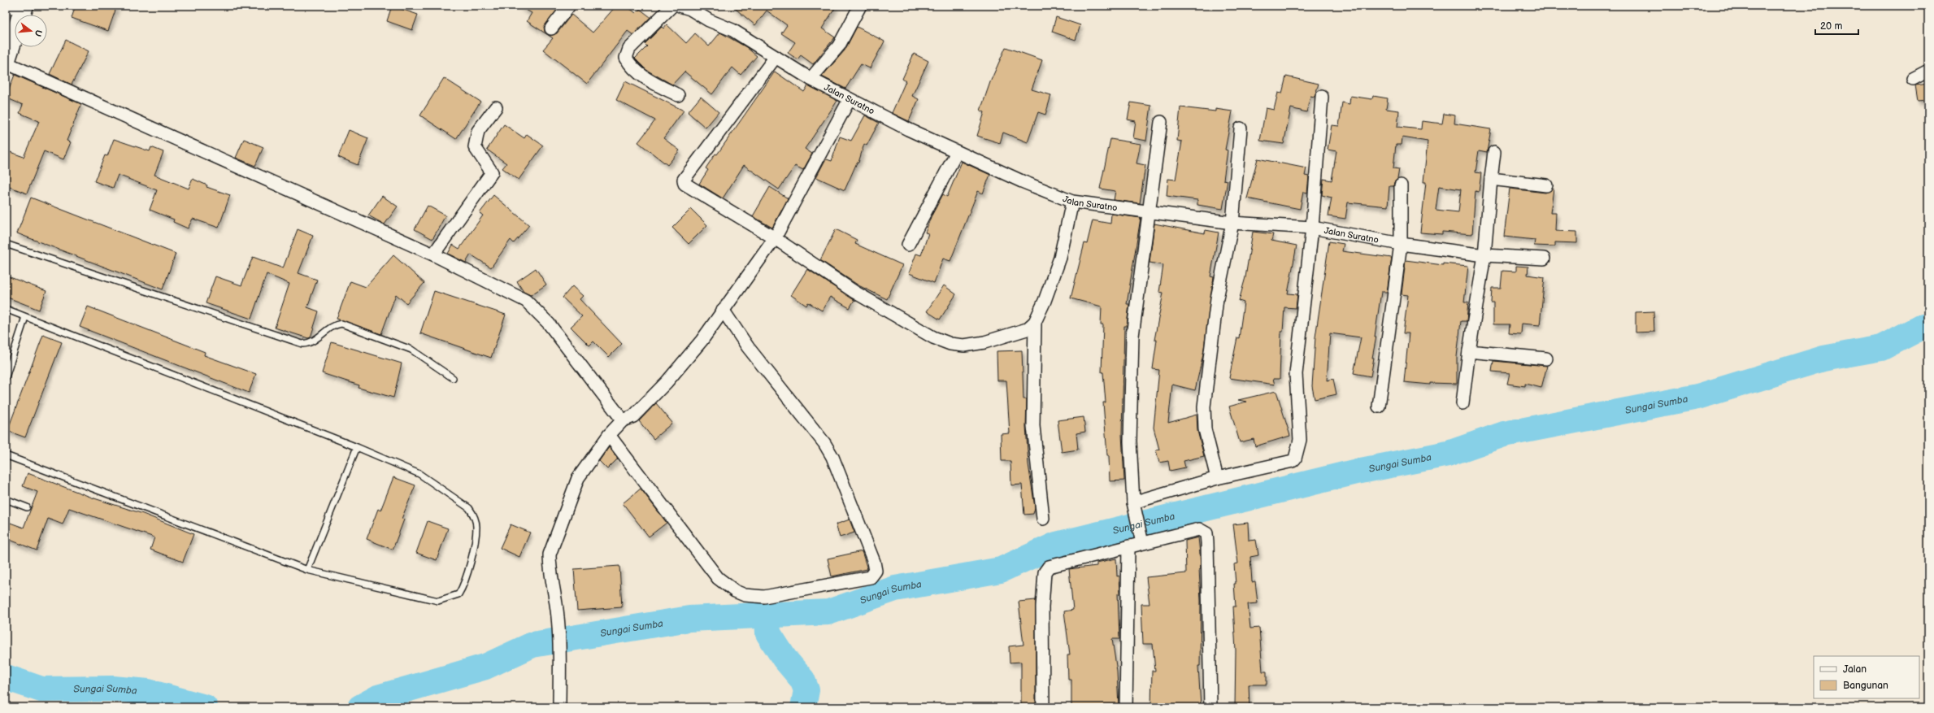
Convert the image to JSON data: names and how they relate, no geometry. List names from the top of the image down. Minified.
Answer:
{"streets":{"street":["Jalan Suratno"]},"water":["Sungai Sumba"],"legend":["Jalan","Bangunan"],"scale_bar":"20 m","north":"right"}
